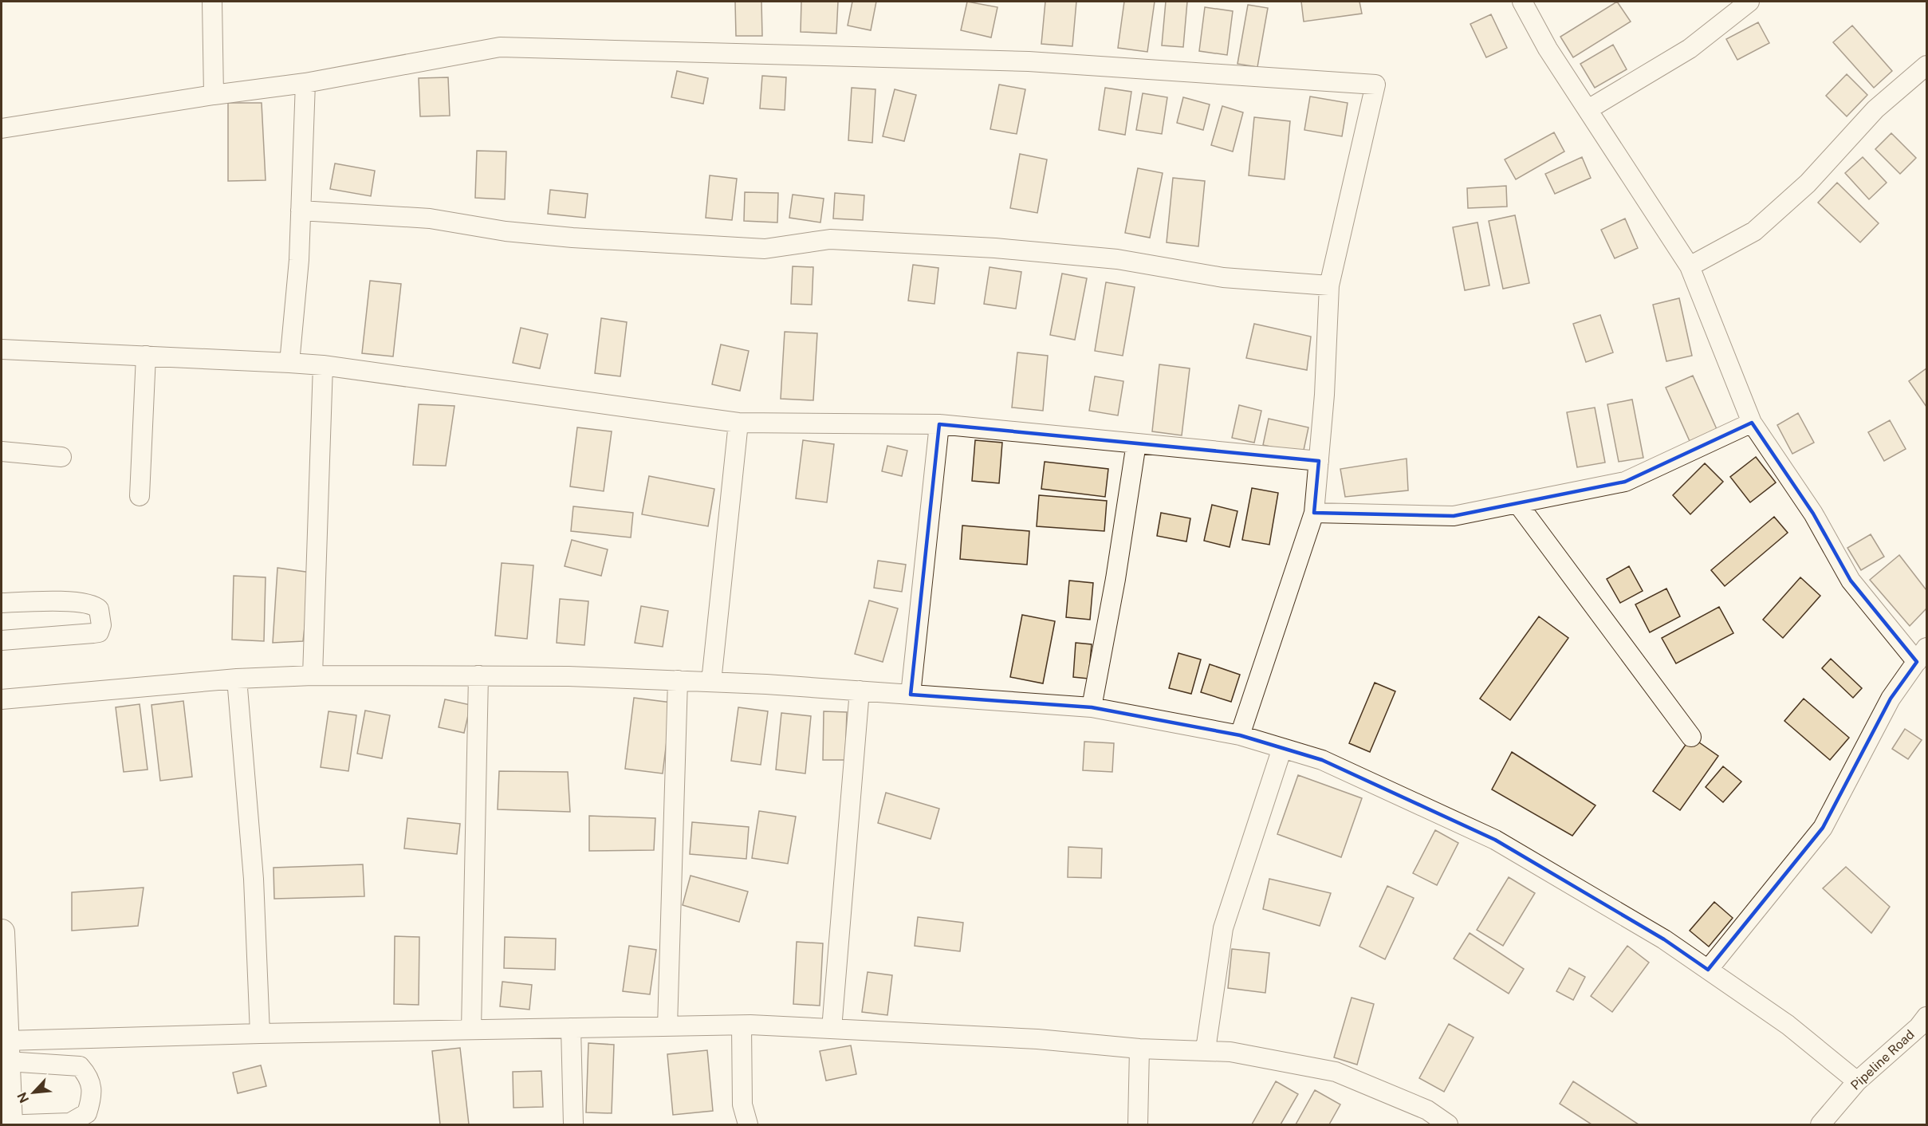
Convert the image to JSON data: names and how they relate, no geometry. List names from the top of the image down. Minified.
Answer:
{"streets":{"street":["Pipeline Road"]},"north":"bottom left"}
